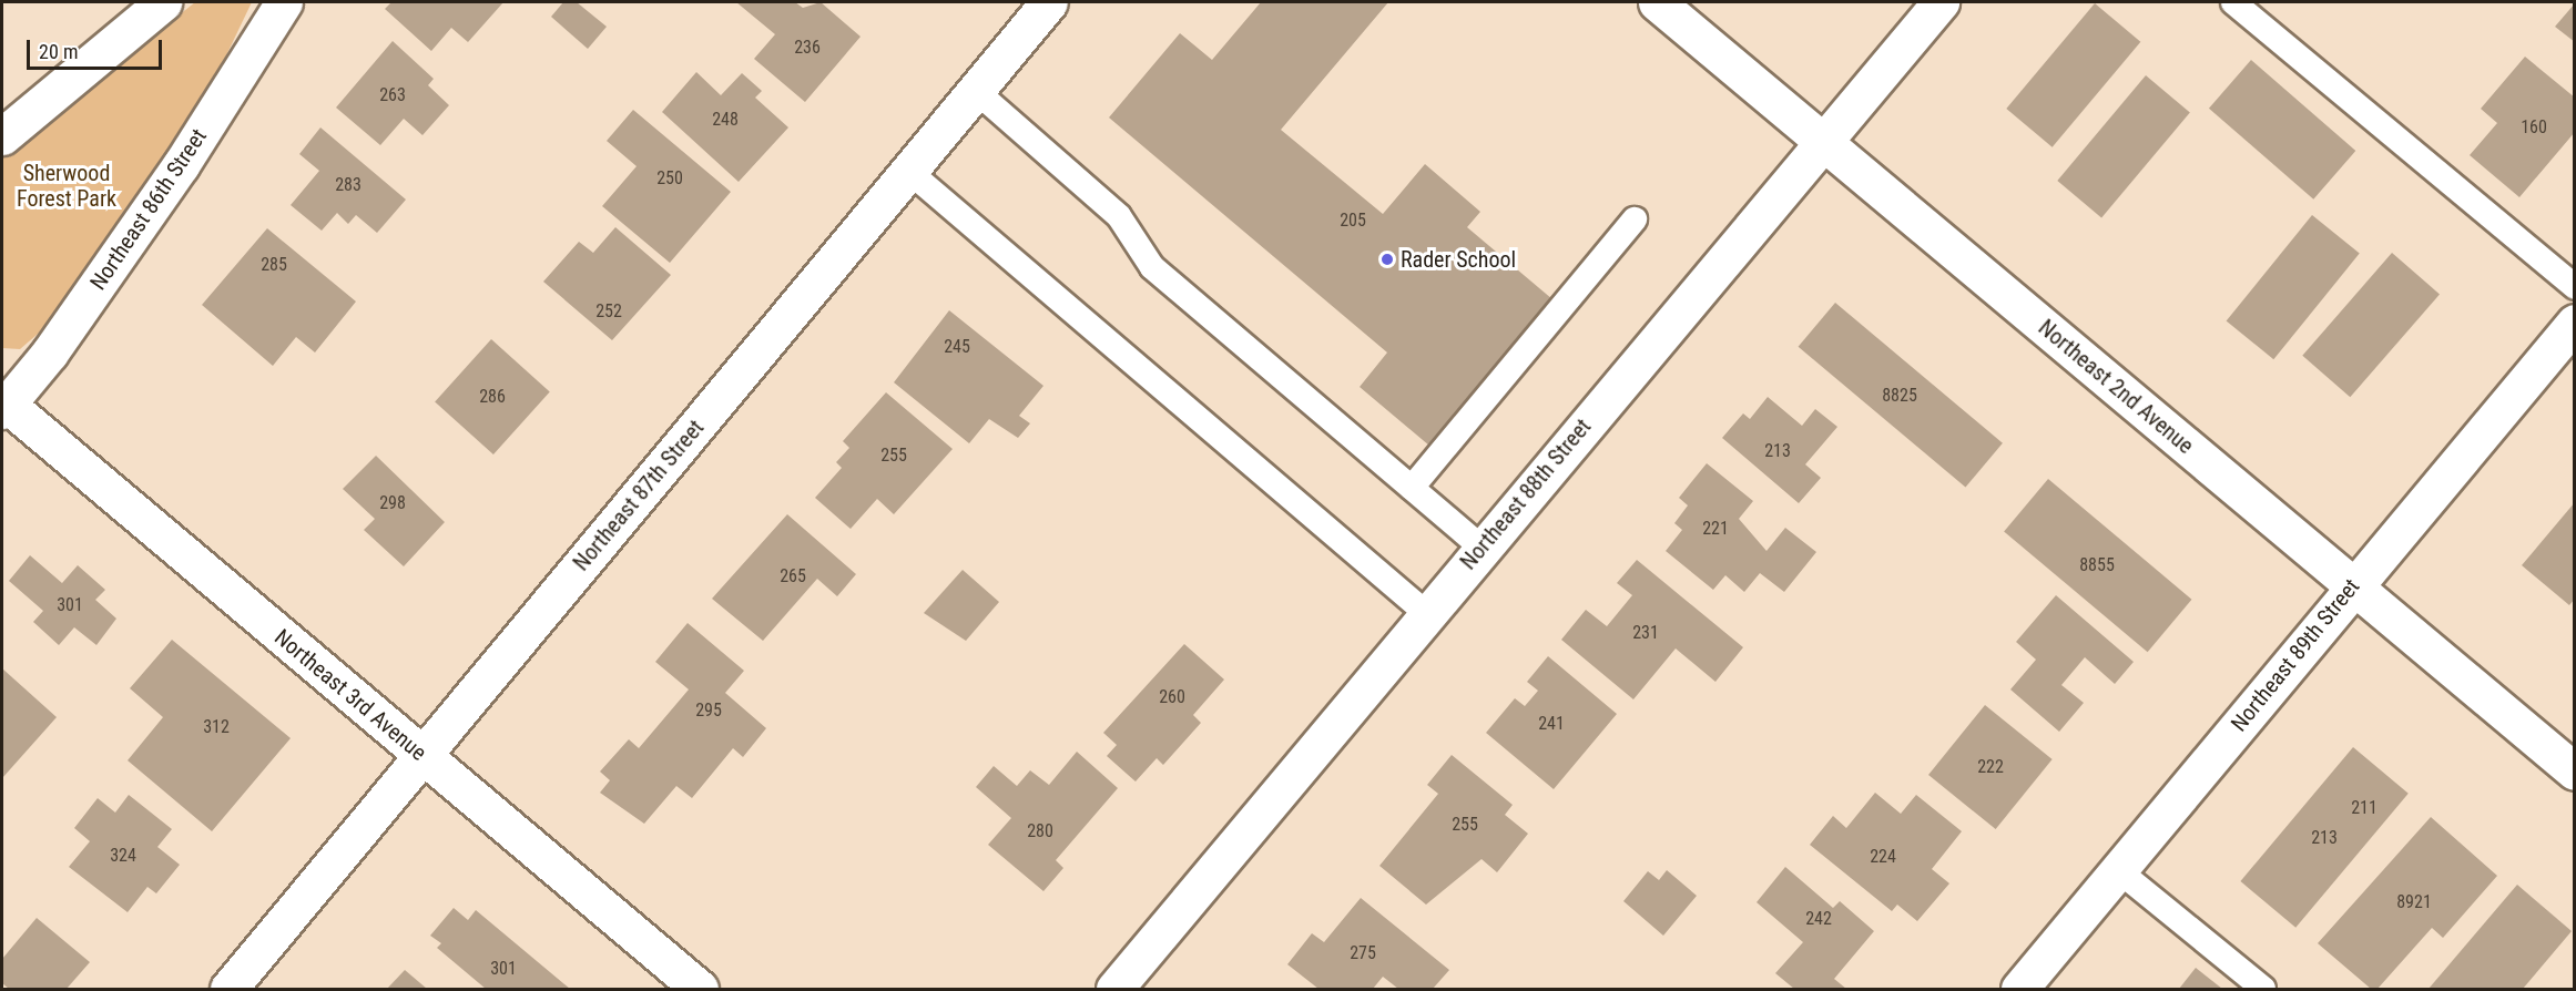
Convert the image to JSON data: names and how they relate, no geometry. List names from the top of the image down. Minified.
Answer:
{"streets":{"street":["Northeast 86th Street","Northeast 2nd Avenue","Northeast 88th Street","Northeast 87th Street","Northeast 89th Street","Northeast 3rd Avenue"]},"crossings":[["Northeast 86th Street","Northeast 3rd Avenue"],["Northeast 2nd Avenue","Northeast 88th Street"],["Northeast 2nd Avenue","Northeast 89th Street"],["Northeast 87th Street","Northeast 3rd Avenue"]],"parks":["Sherwood Forest Park"],"places":["Rader School"],"house_numbers":["236","263","248","160","250","283","205","285","252","245","8825","286","213","255","298","221","8855","265","301","231","260","295","241","312","222","211","255","280","213","324","224","8921","242","275","301"],"scale_bar":"20 m"}
